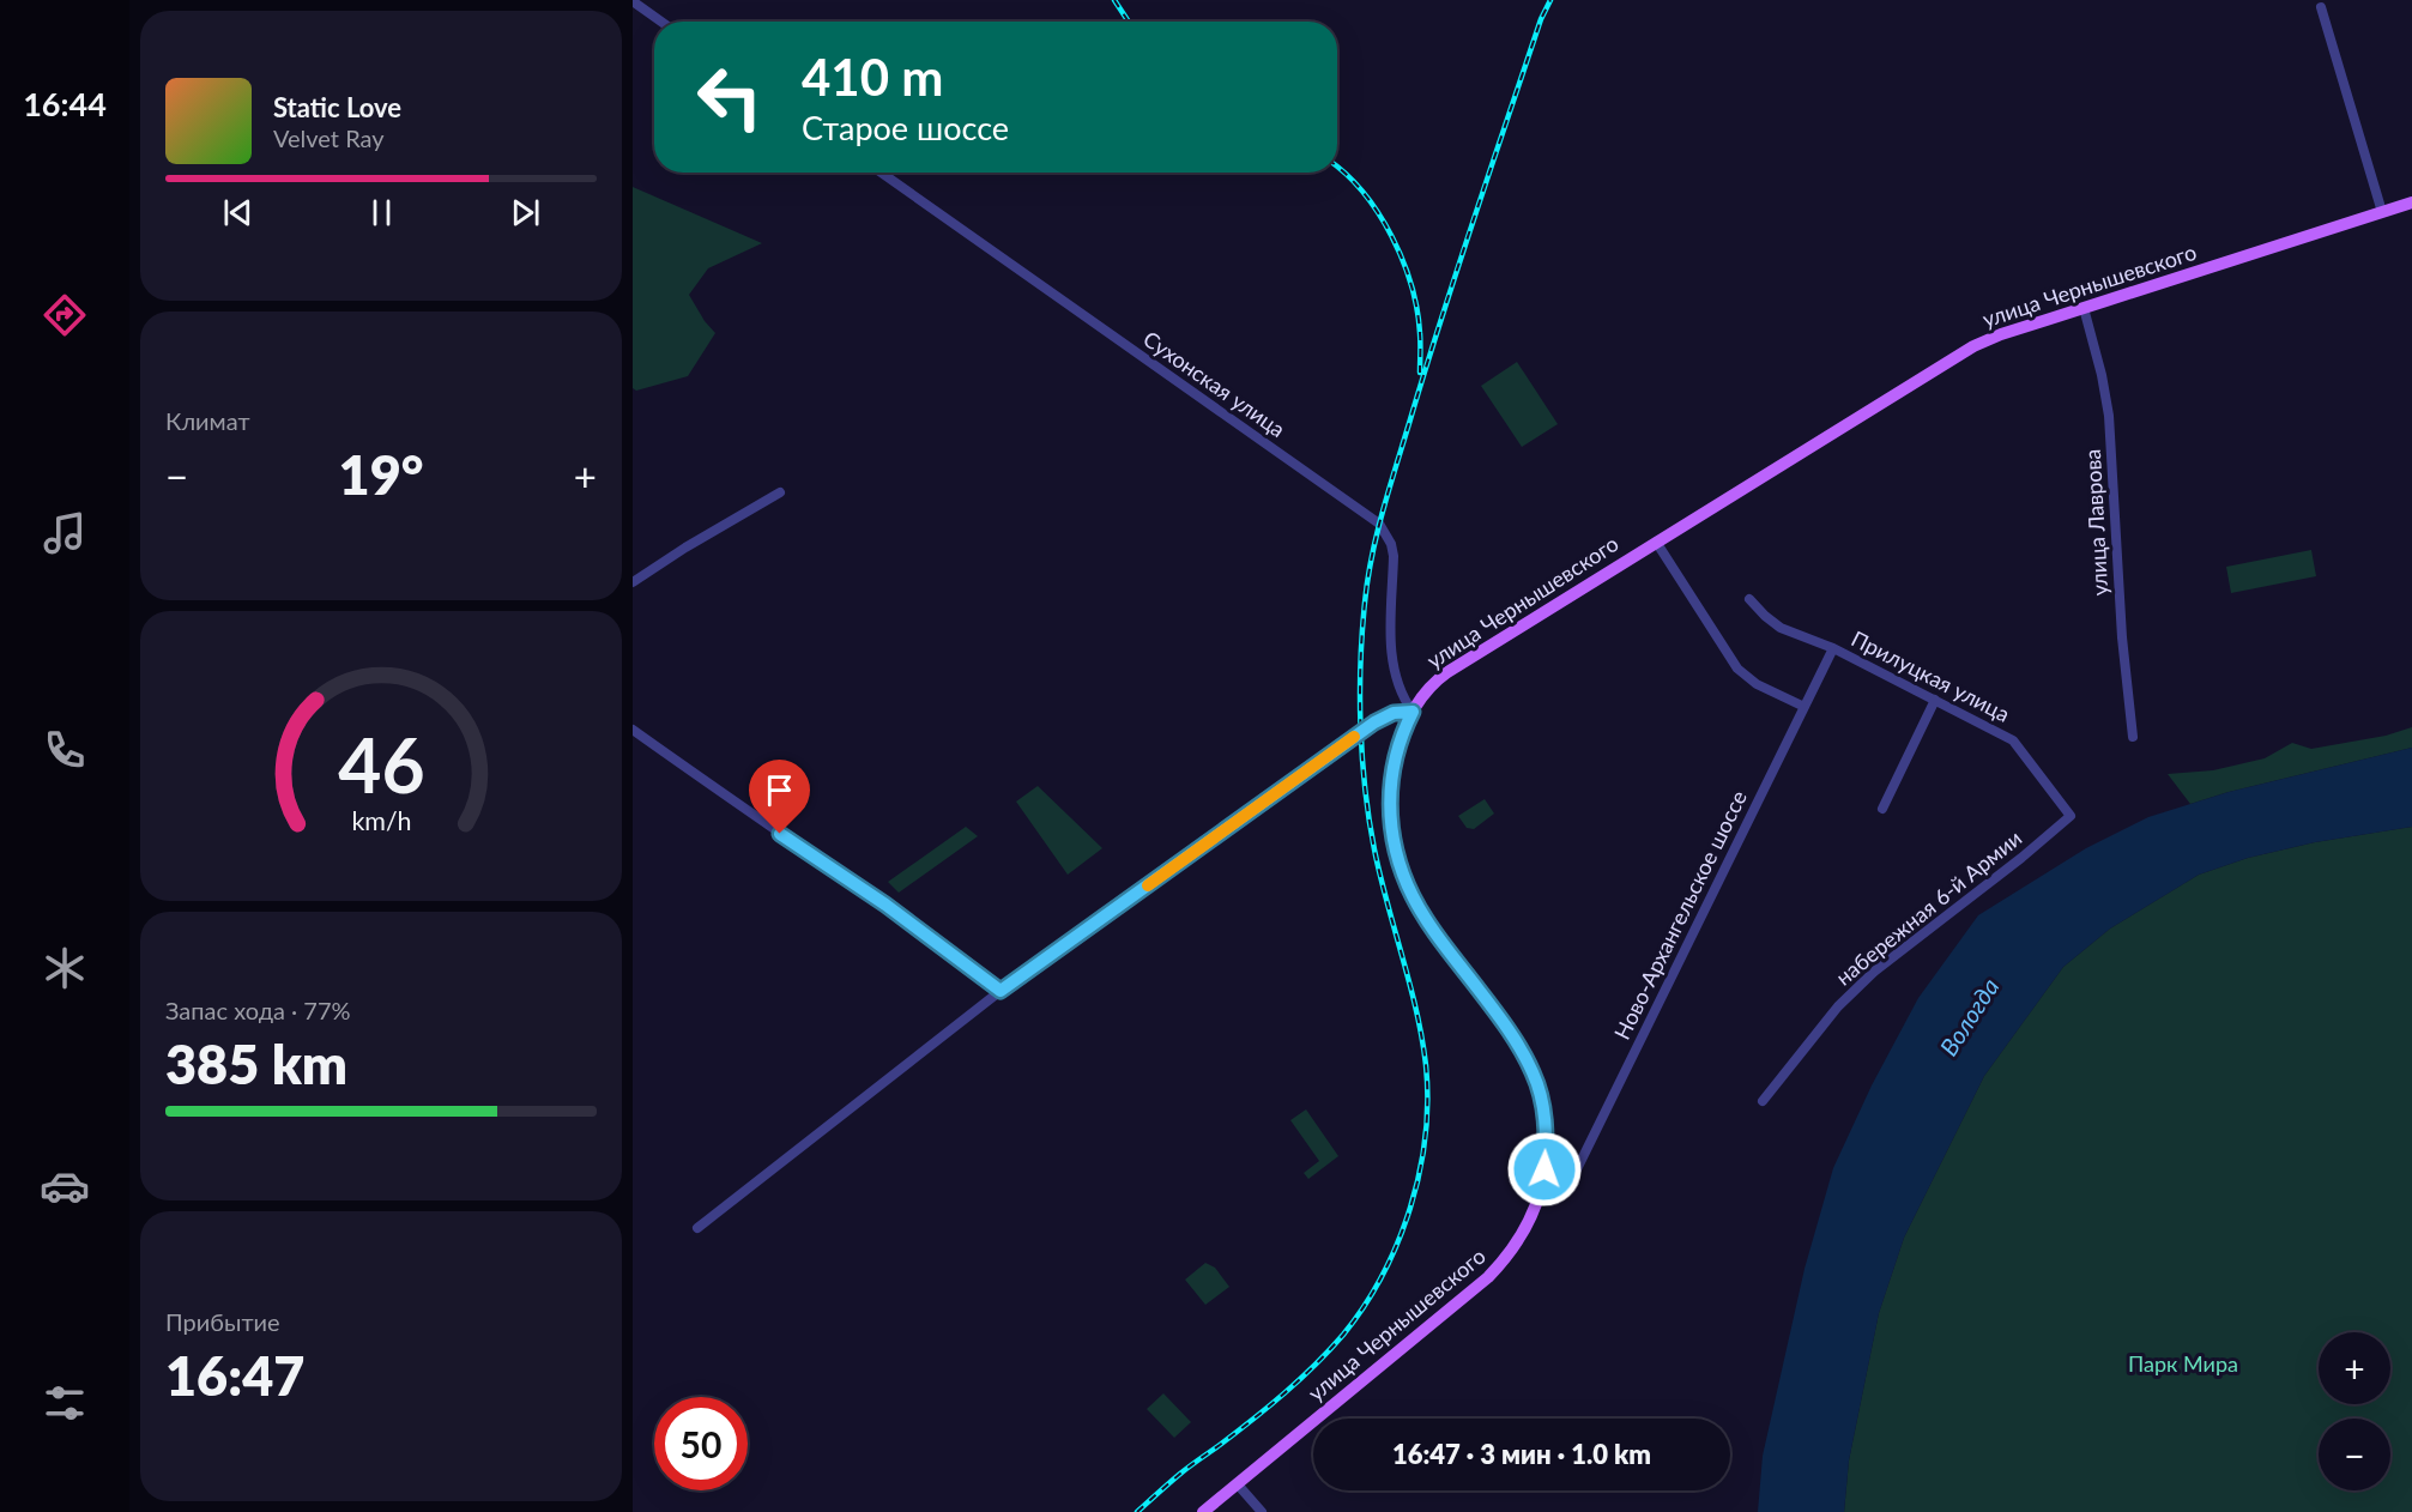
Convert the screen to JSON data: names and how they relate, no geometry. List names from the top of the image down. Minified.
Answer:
{"streets":{"main road":["улица Чернышевского"],"street":["Сухонская улица","улица Лаврова","Прилуцкая улица","набережная 6-й Армии","Ново-Архангельское шоссе"]},"crossings":[["улица Чернышевского","Сухонская улица"],["улица Чернышевского","улица Лаврова"],["улица Чернышевского","Ново-Архангельское шоссе"],["Прилуцкая улица","набережная 6-й Армии"],["Прилуцкая улица","Ново-Архангельское шоссе"]],"water":["Вологда"],"parks":["Парк Мира"],"page":{"tabs":"16:44","turn":["410 m","Старое шоссе"],"song":["Static Love","Velvet Ray"],"tile":["Климат",["Запас хода · 77%","385 km"],["Прибытие","16:47"]],"heat":["−","19°","+"],"map_buttons":["+","−"],"limit":"50","trip":"16:47 · 3 мин · 1.0 km","gauge":["46","km/h"]}}
